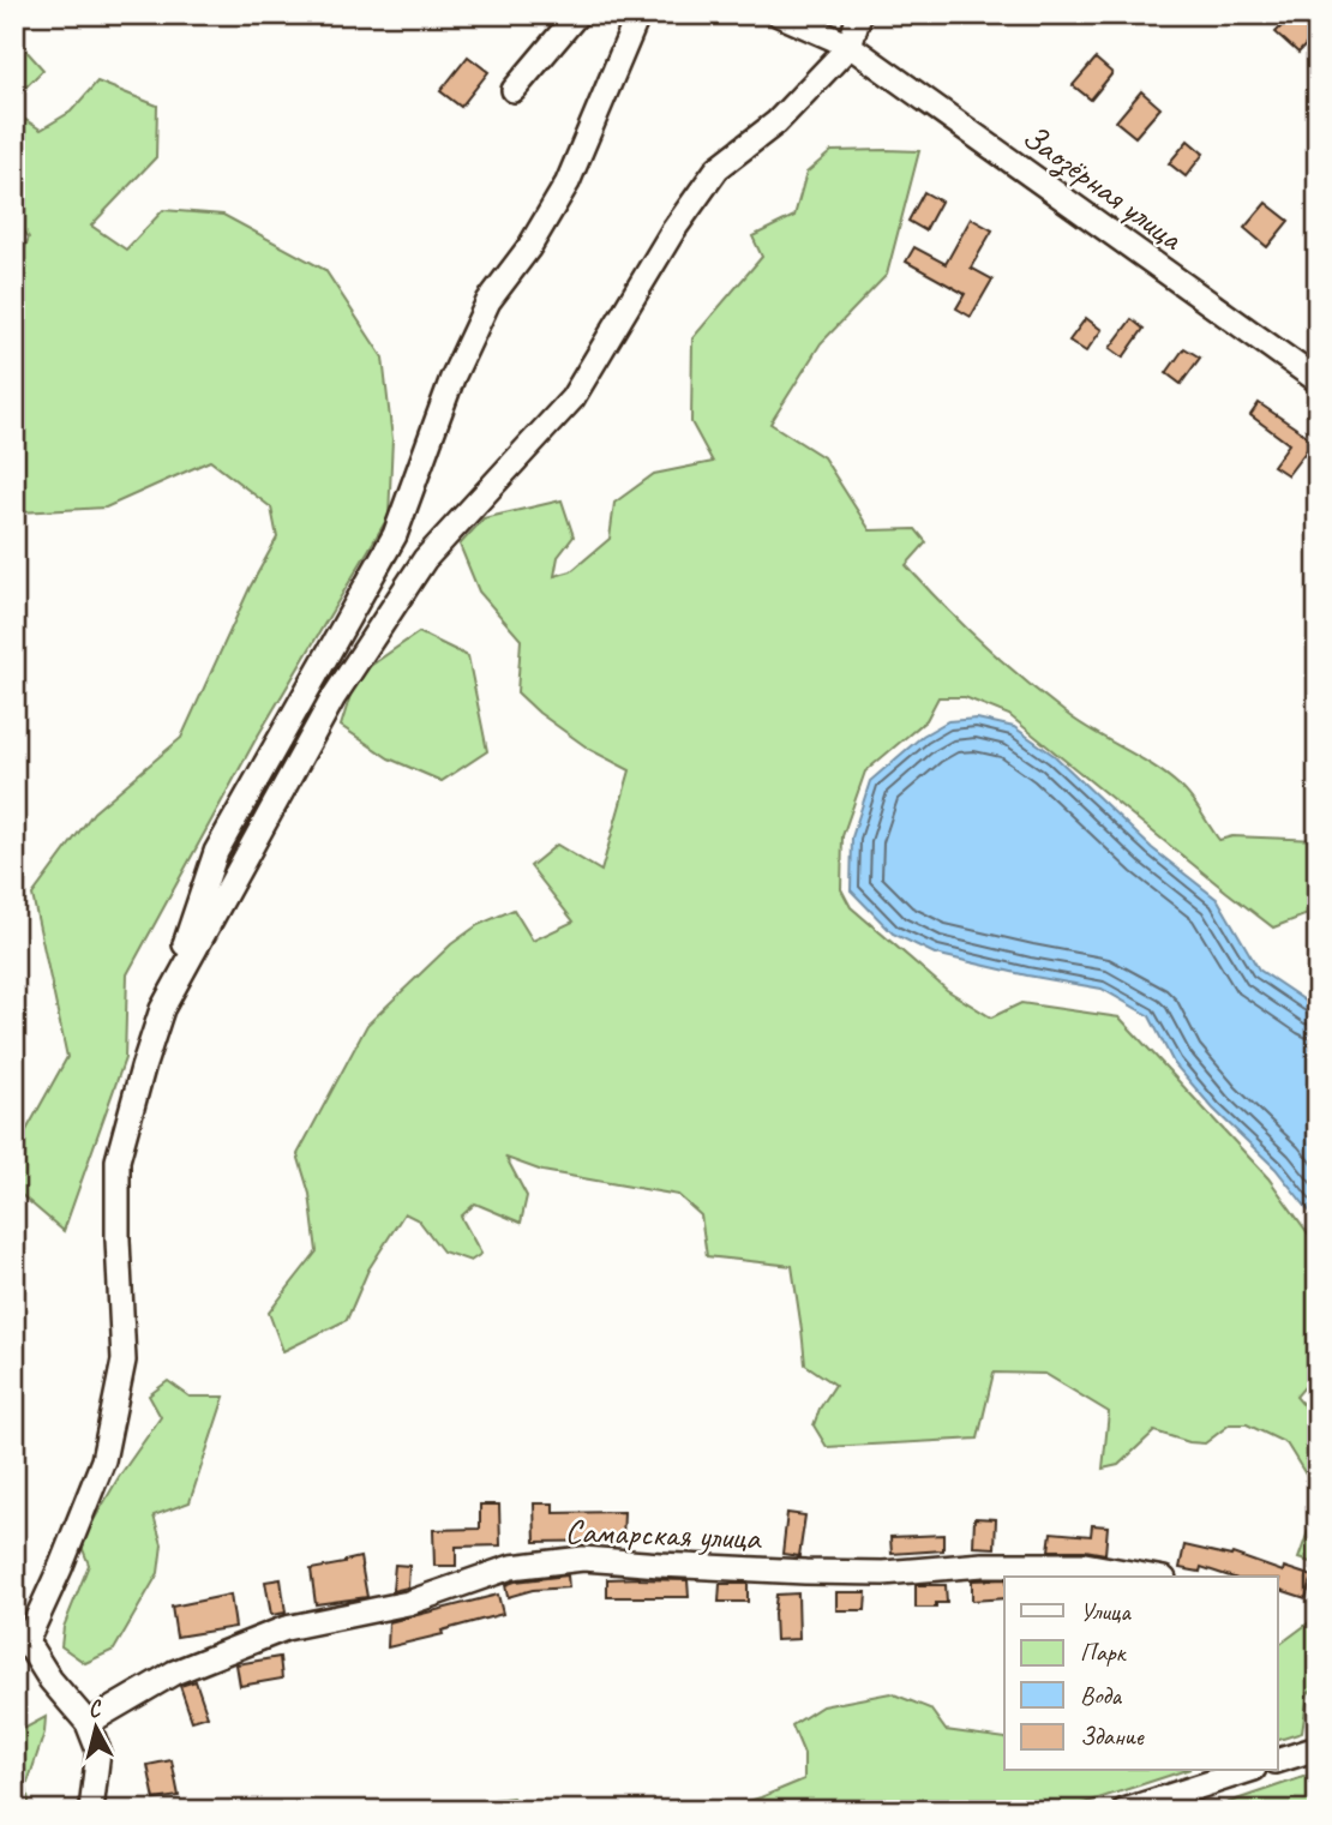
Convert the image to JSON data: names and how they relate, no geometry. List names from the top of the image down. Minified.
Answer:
{"streets":{"street":["Заозёрная улица","Самарская улица"]},"legend":["Улица","Парк","Вода","Здание"],"north":"top"}
